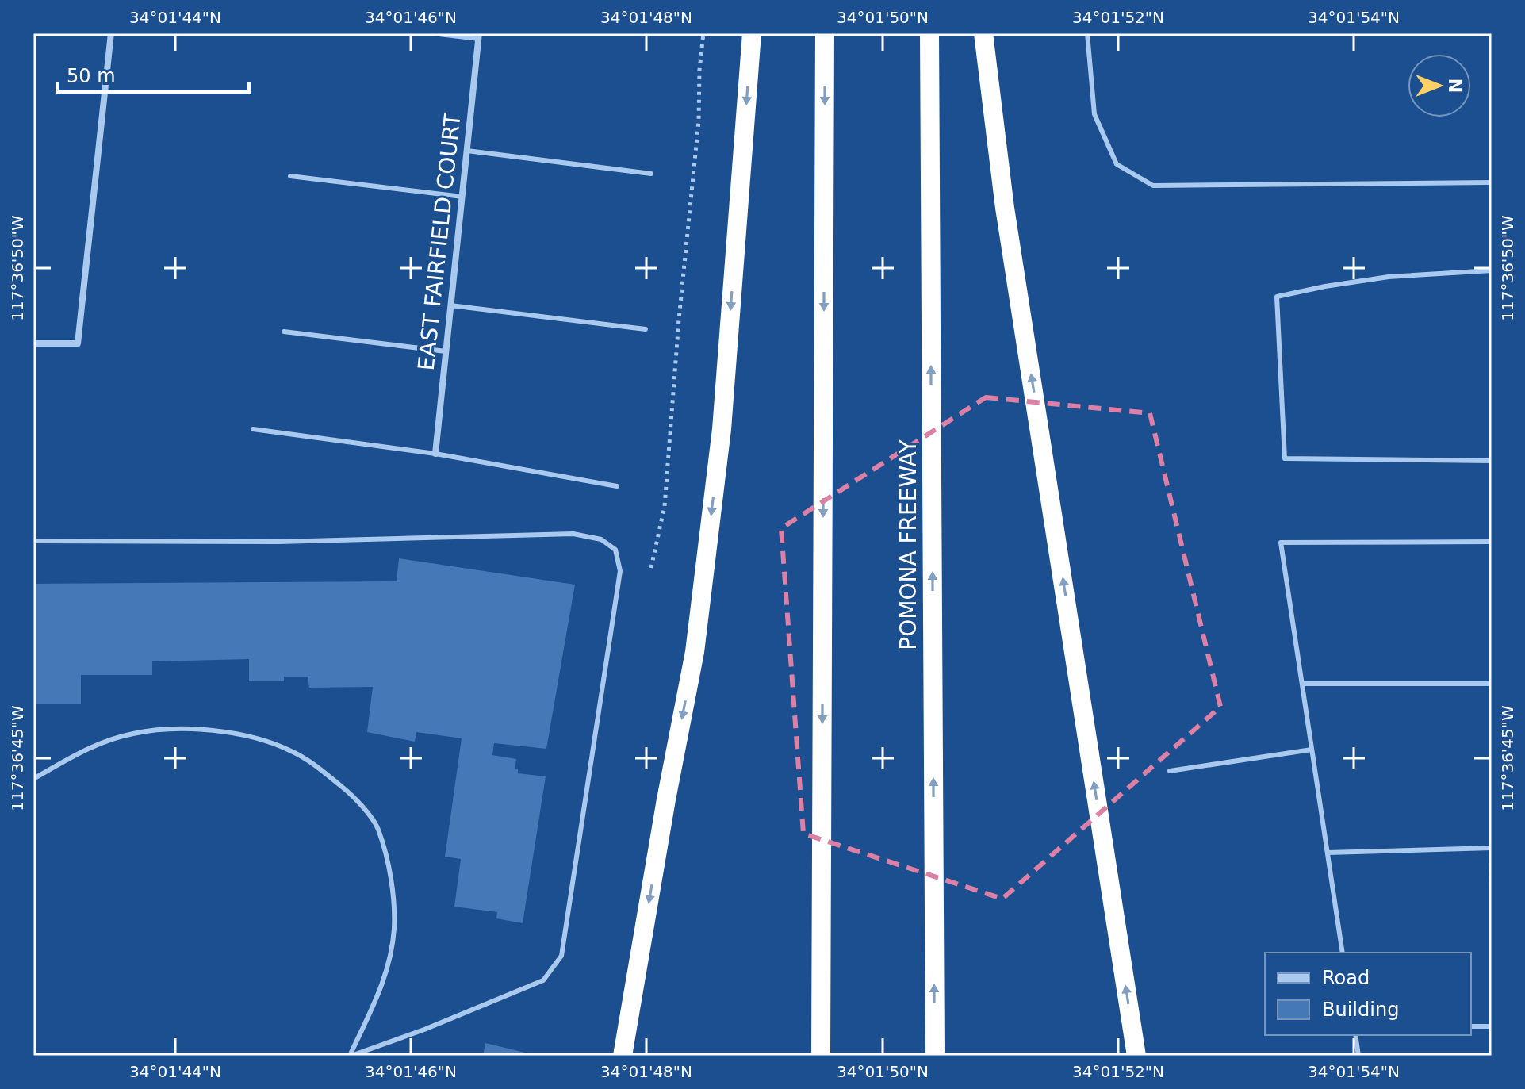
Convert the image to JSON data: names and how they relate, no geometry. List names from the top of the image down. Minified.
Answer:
{"streets":{"highway":["POMONA FREEWAY"],"street":["EAST FAIRFIELD COURT"]},"legend":["Road","Building"],"scale_bar":"50 m","north":"right","coordinates":["34°01'44\"N","34°01'46\"N","34°01'48\"N","34°01'50\"N","34°01'52\"N","34°01'54\"N","117°36'50\"W","117°36'45\"W"]}
